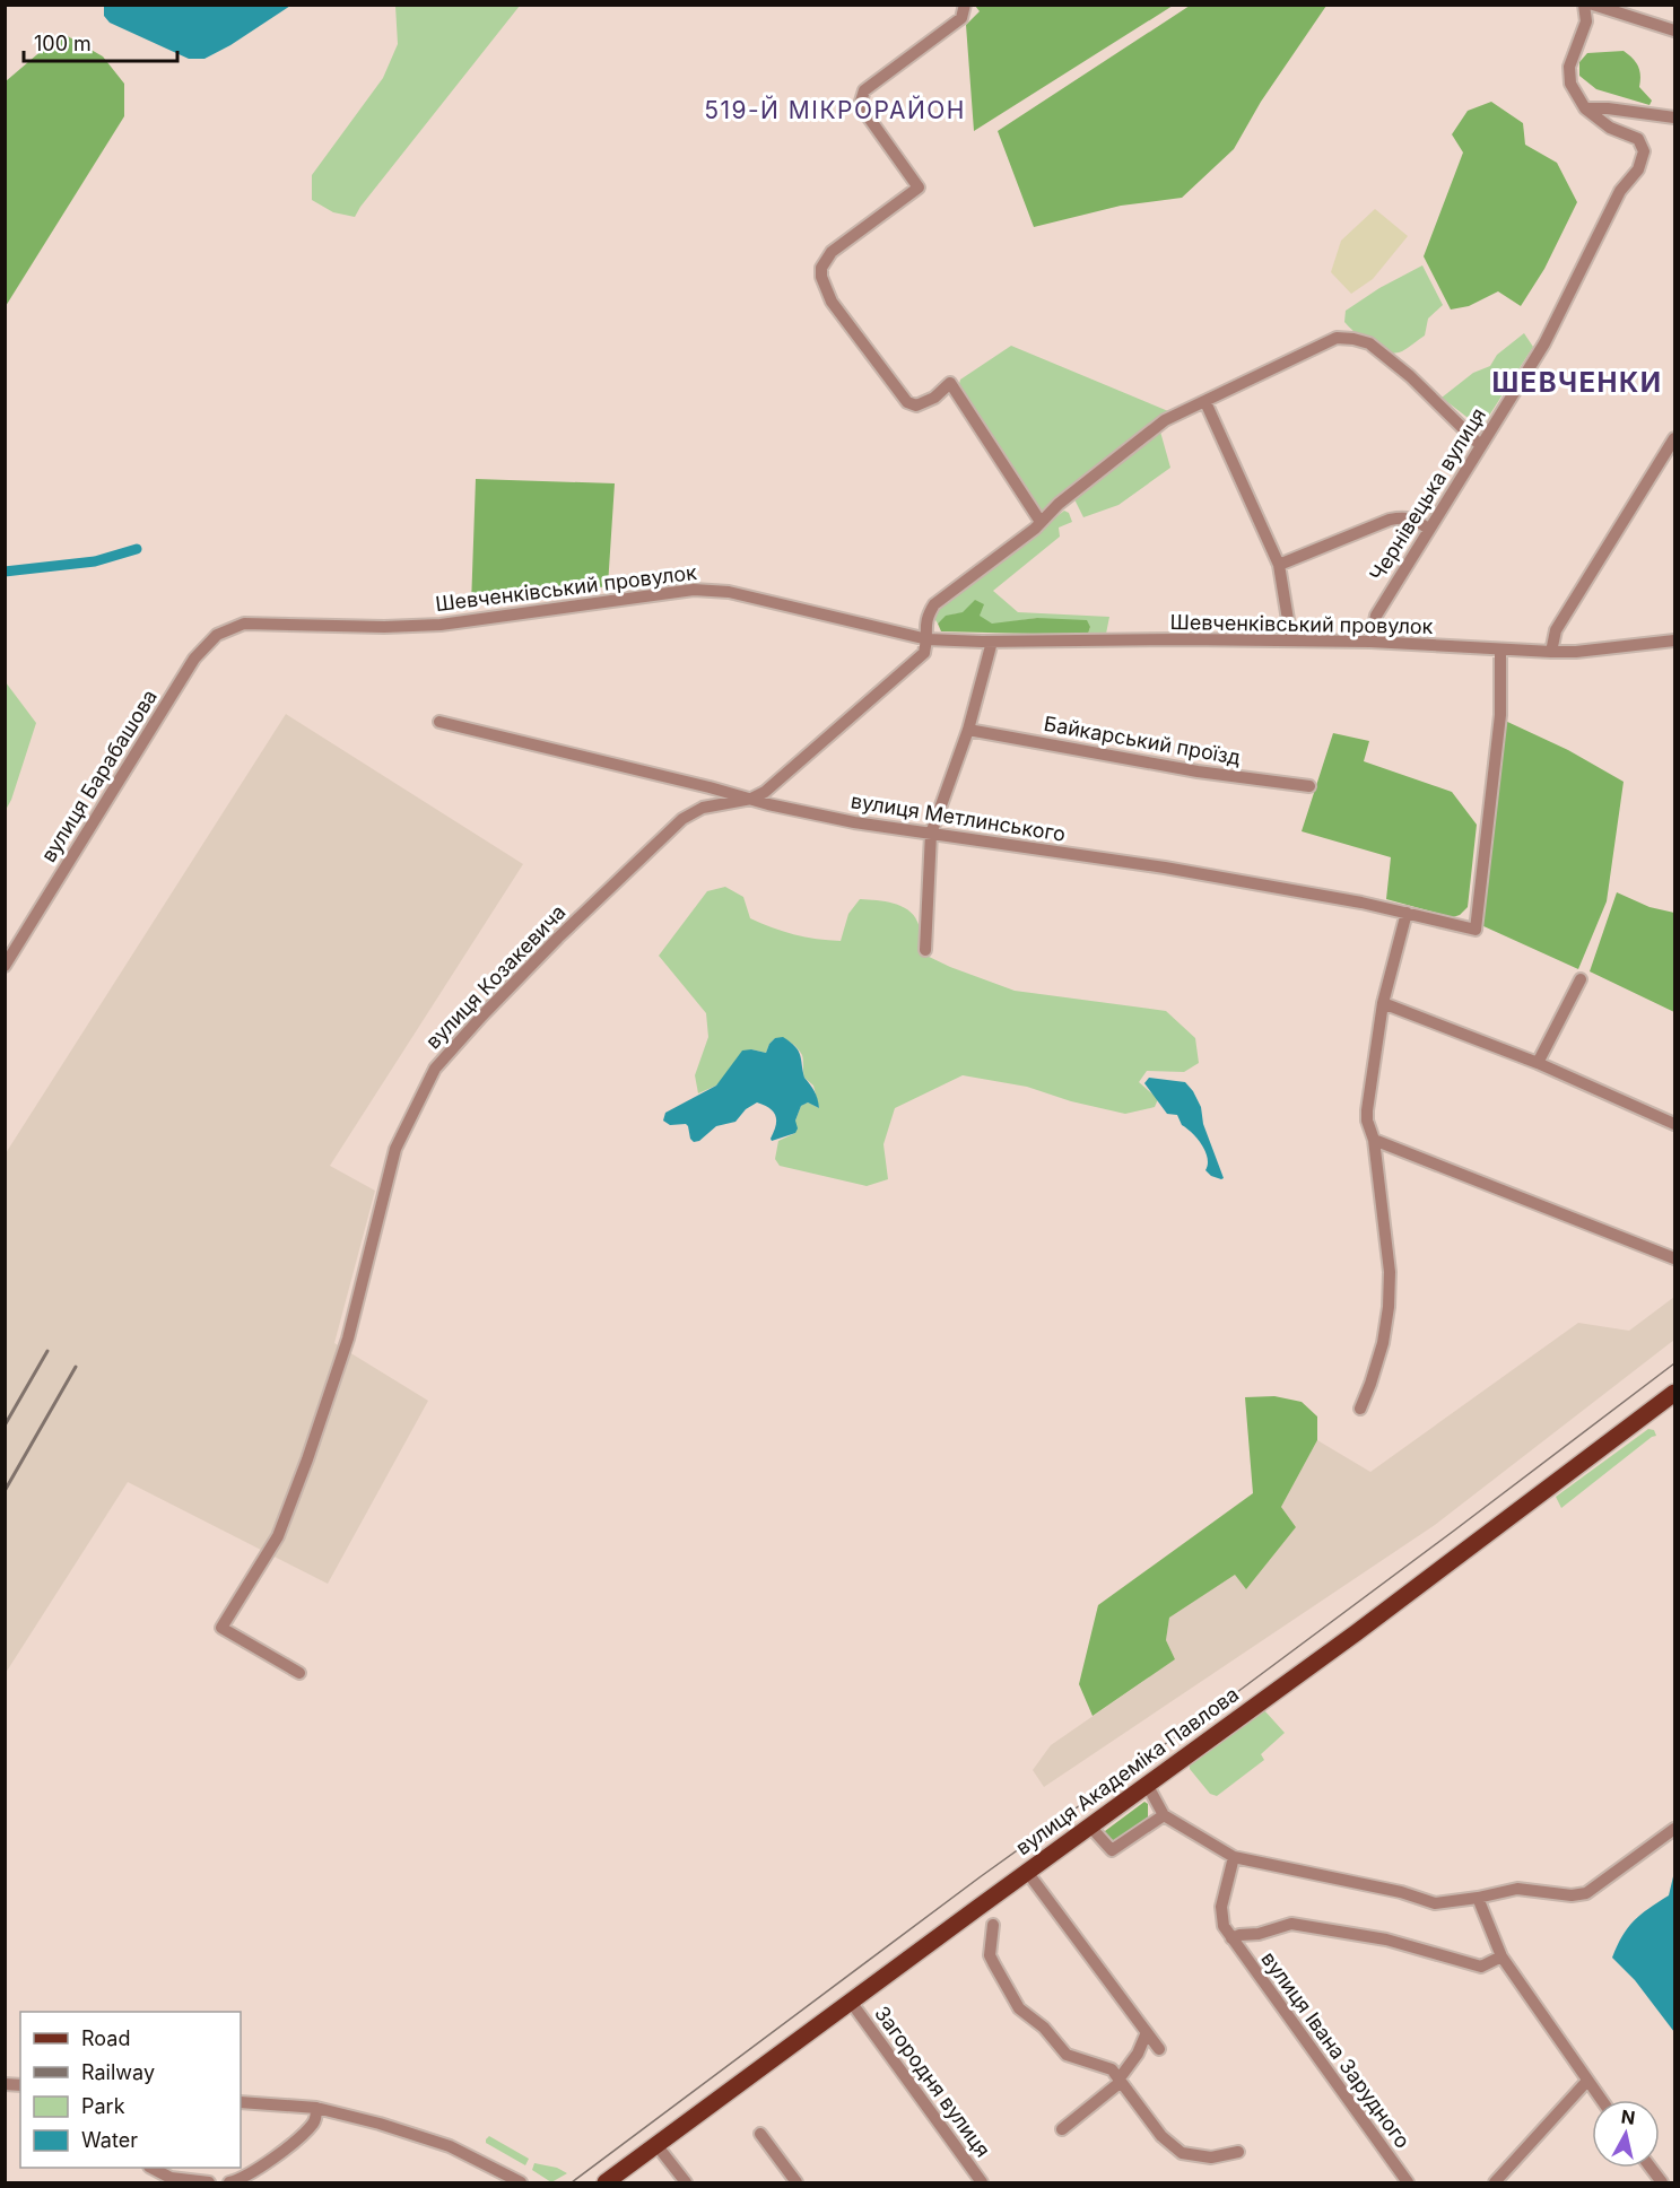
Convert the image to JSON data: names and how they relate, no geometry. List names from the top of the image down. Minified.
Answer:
{"streets":{"main road":["вулиця Академіка Павлова"],"street":["Чернівецька вулиця","Шевченківський провулок","Байкарський проїзд","вулиця Барабашова","вулиця Метлинського","вулиця Козакевича","вулиця Івана Зарудного","Загородня вулиця"]},"crossings":[["Чернівецька вулиця","Шевченківський провулок"],["Шевченківський провулок","вулиця Барабашова"],["Шевченківський провулок","вулиця Метлинського"],["Шевченківський провулок","вулиця Козакевича"],["вулиця Метлинського","вулиця Козакевича"],["вулиця Академіка Павлова","Загородня вулиця"]],"districts":["519-Й МІКРОРАЙОН","ШЕВЧЕНКИ"],"legend":["Road","Railway","Park","Water"],"scale_bar":"100 m","north":"top"}
